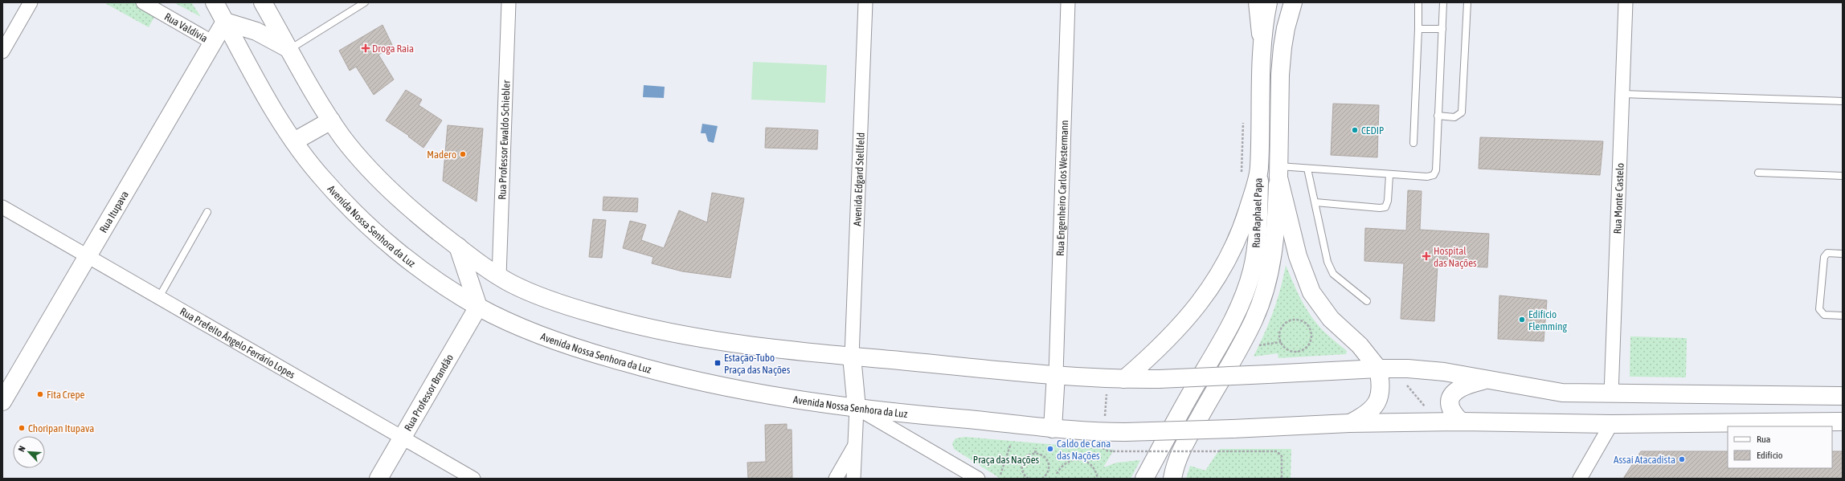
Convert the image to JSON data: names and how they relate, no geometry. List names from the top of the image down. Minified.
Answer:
{"streets":{"main road":["Rua Itupava","Rua Raphael Papa","Avenida Nossa Senhora da Luz","Rua Professor Brandão"],"street":["Rua Valdívia","Rua Professor Ewaldo Schiebler","Avenida Edgard Stellfeld","Rua Engenheiro Carlos Westermann","Rua Monte Castelo","Rua Prefeito Ângelo Ferrário Lopes"]},"crossings":[["Rua Valdívia","Rua Itupava"],["Rua Itupava","Avenida Nossa Senhora da Luz"],["Rua Itupava","Rua Prefeito Ângelo Ferrário Lopes"],["Avenida Nossa Senhora da Luz","Rua Professor Brandão"],["Rua Prefeito Ângelo Ferrário Lopes","Rua Professor Brandão"]],"parks":["Praça das Nações"],"places":{"health":["Droga Raia","Hospital das Nações"],"other":["CEDIP","Madero","Edifício Flemming","Fita Crepe","Choripan Itupava","Caldo de Cana das Nações","Assaí Atacadista"],"transit":["Estação-Tubo Praça das Nações"]},"legend":["Rua","Edifício"],"north":"top left"}
